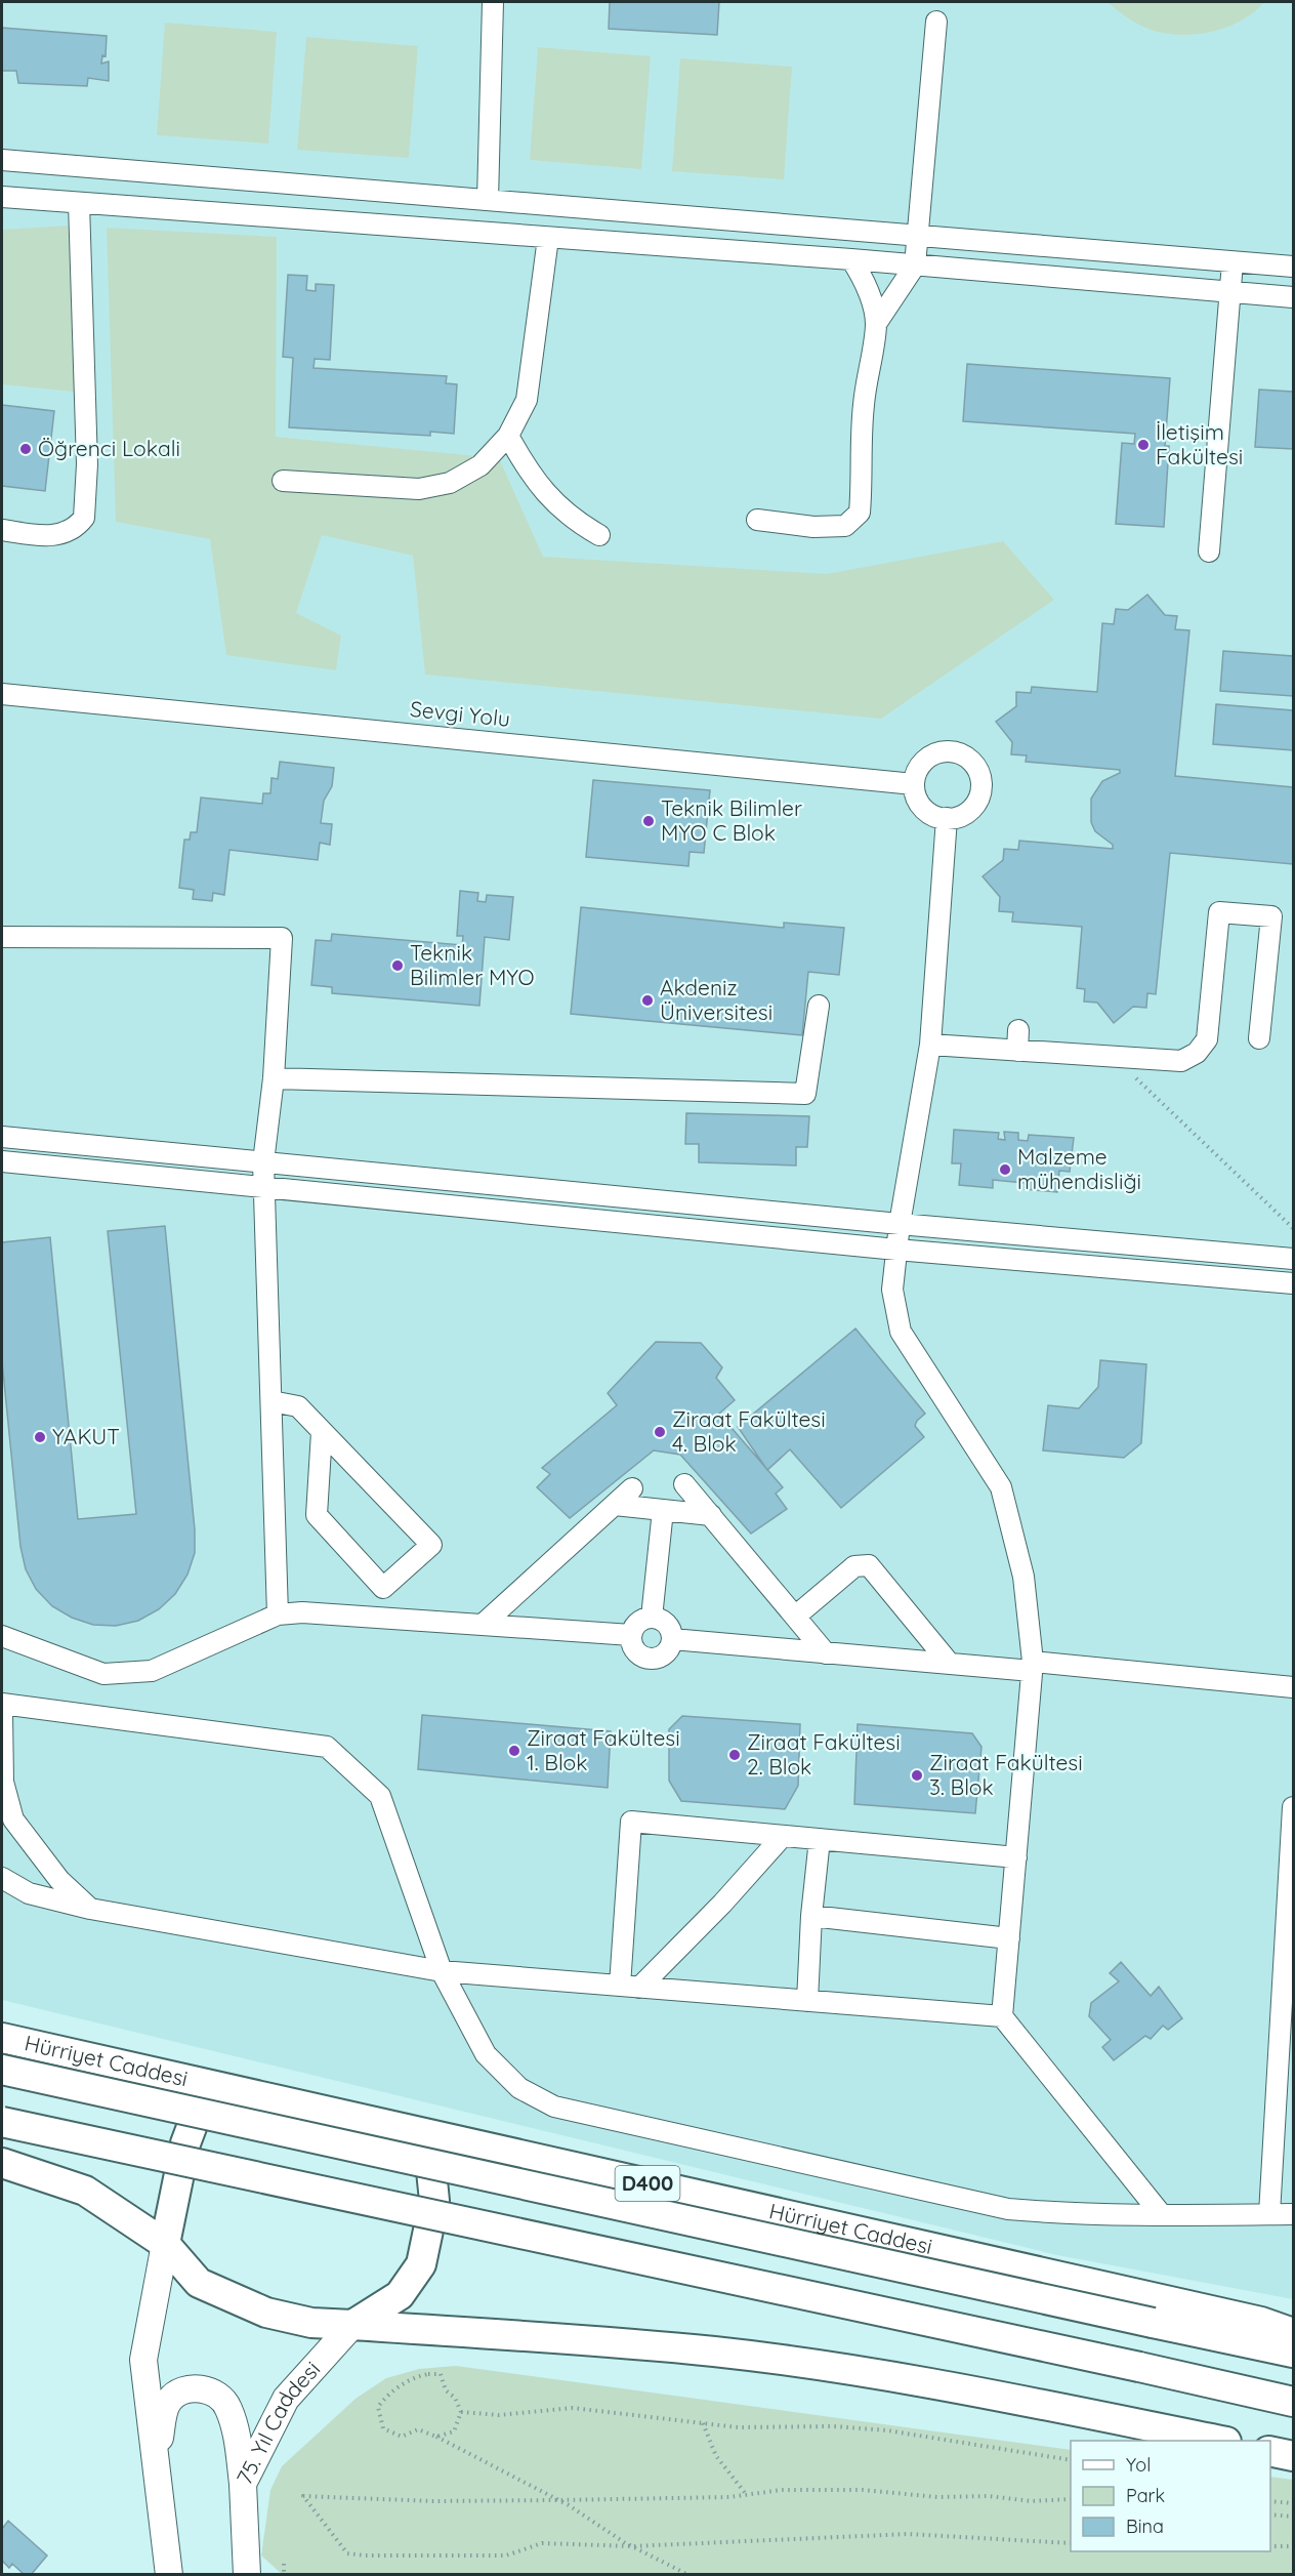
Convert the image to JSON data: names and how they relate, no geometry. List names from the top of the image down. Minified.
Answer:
{"streets":{"highway":["Hürriyet Caddesi","D400"],"main road":["75. Yıl Caddesi"],"street":["Sevgi Yolu"]},"places":["İletişim Fakültesi","Öğrenci Lokali","Teknik Bilimler MYO C Blok","Teknik Bilimler MYO","Akdeniz Üniversitesi","Malzeme mühendisliği","Ziraat Fakültesi 4. Blok","YAKUT","Ziraat Fakültesi 1. Blok","Ziraat Fakültesi 2. Blok","Ziraat Fakültesi 3. Blok"],"legend":["Yol","Park","Bina"]}
